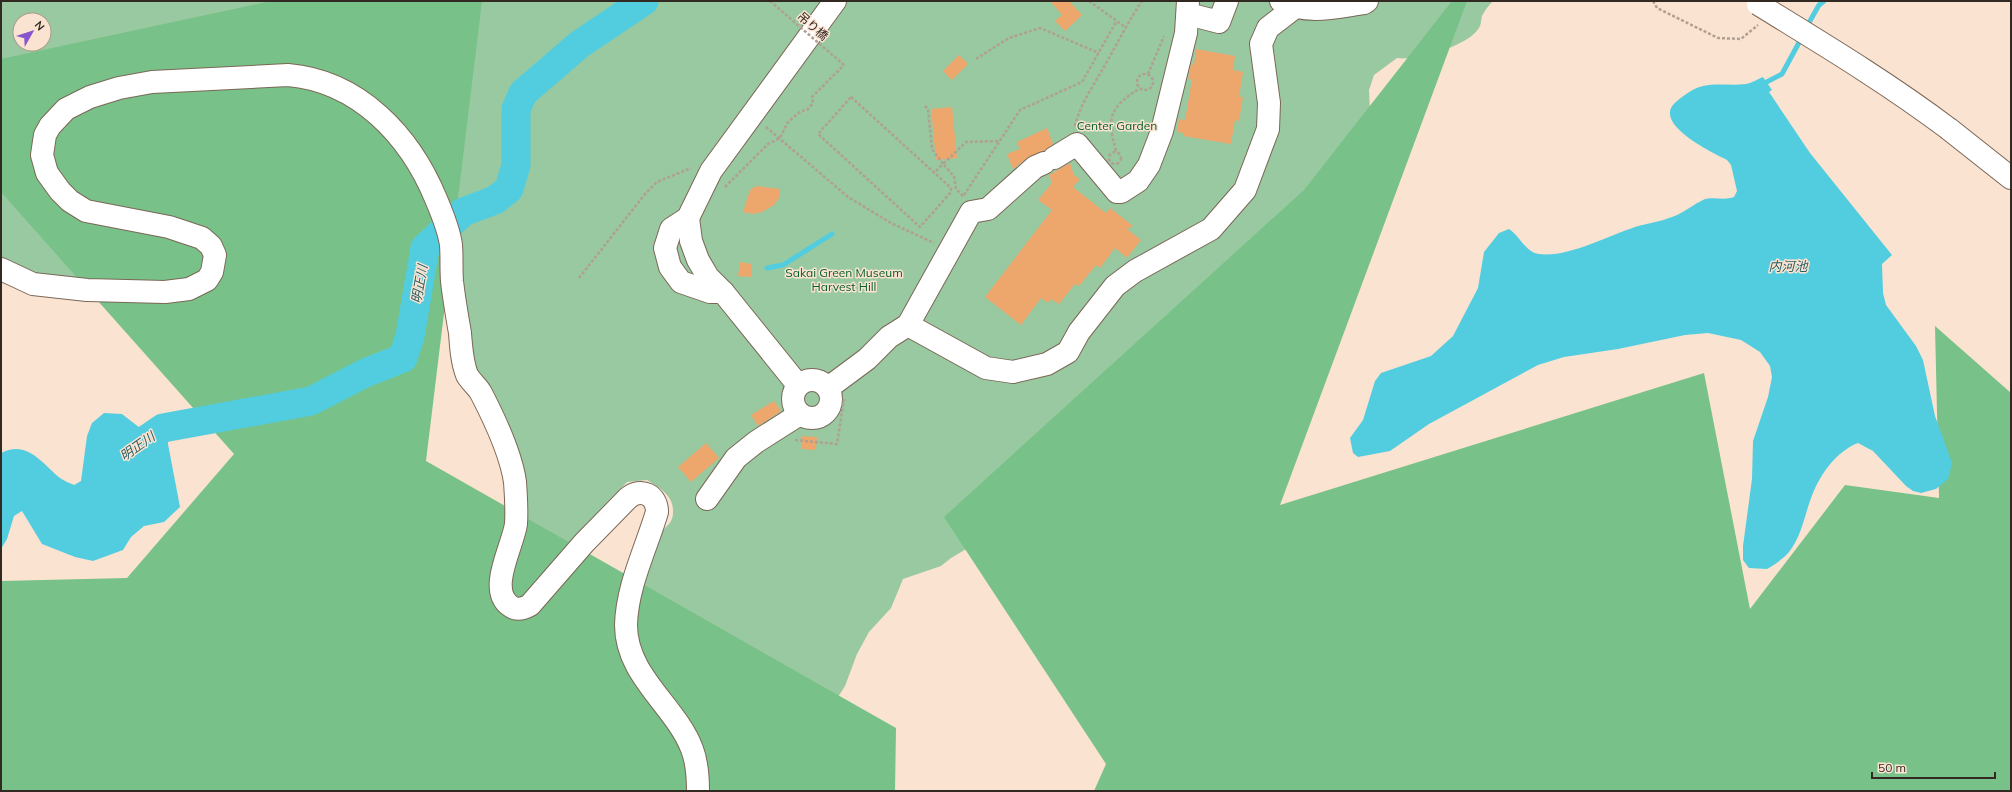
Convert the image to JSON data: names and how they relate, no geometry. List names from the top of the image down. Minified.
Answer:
{"streets":{"path":["吊り橋"]},"water":["内河池","明正川"],"parks":["Center Garden","Sakai Green Museum Harvest Hill"],"scale_bar":"50 m","north":"top right"}
